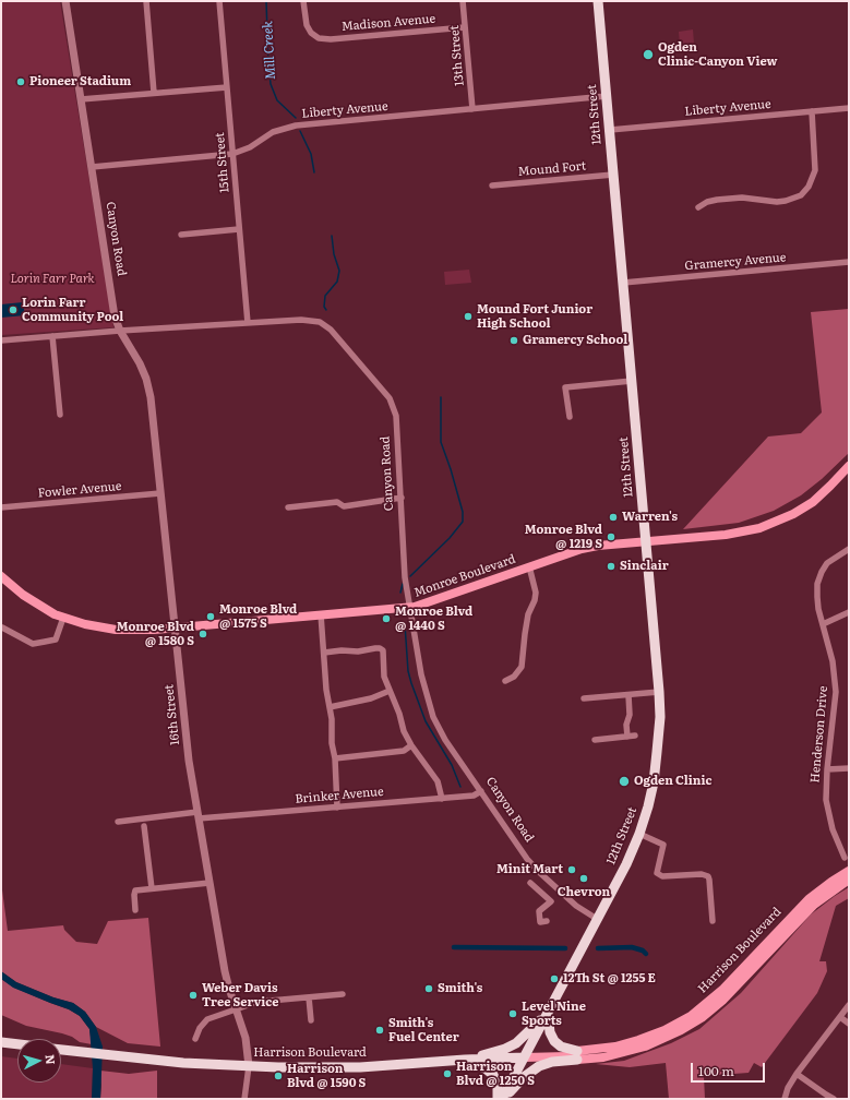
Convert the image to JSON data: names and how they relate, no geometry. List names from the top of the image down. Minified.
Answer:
{"streets":{"main road":["12th Street","Monroe Boulevard","Harrison Boulevard"],"street":["Madison Avenue","13th Street","Liberty Avenue","15th Street","Mound Fort","Canyon Road","Gramercy Avenue","Fowler Avenue","16th Street","Henderson Drive","Brinker Avenue"]},"crossings":[["Madison Avenue","13th Street"],["13th Street","Liberty Avenue"],["Liberty Avenue","12th Street"],["Liberty Avenue","15th Street"],["Liberty Avenue","Canyon Road"],["12th Street","Mound Fort"],["12th Street","Canyon Road"],["12th Street","Gramercy Avenue"],["12th Street","Monroe Boulevard"],["15th Street","Canyon Road"],["Canyon Road","Monroe Boulevard"],["Canyon Road","16th Street"],["Canyon Road","Brinker Avenue"],["Fowler Avenue","16th Street"],["Monroe Boulevard","16th Street"],["16th Street","Brinker Avenue"],["16th Street","Harrison Boulevard"]],"water":["Mill Creek"],"parks":["Lorin Farr Park"],"places":["Ogden Clinic-Canyon View","Pioneer Stadium","Lorin Farr Community Pool","Mound Fort Junior High School","Gramercy School","Warren's","Monroe Blvd @ 1219 S","Sinclair","Monroe Blvd @ 1575 S","Monroe Blvd @ 1440 S","Monroe Blvd @ 1580 S","Ogden Clinic","Minit Mart","Chevron","12Th St @ 1255 E","Smith's","Weber Davis Tree Service","Level Nine Sports","Smith's Fuel Center","Harrison Blvd @ 1250 S","Harrison Blvd @ 1590 S"],"scale_bar":"100 m","north":"right"}
